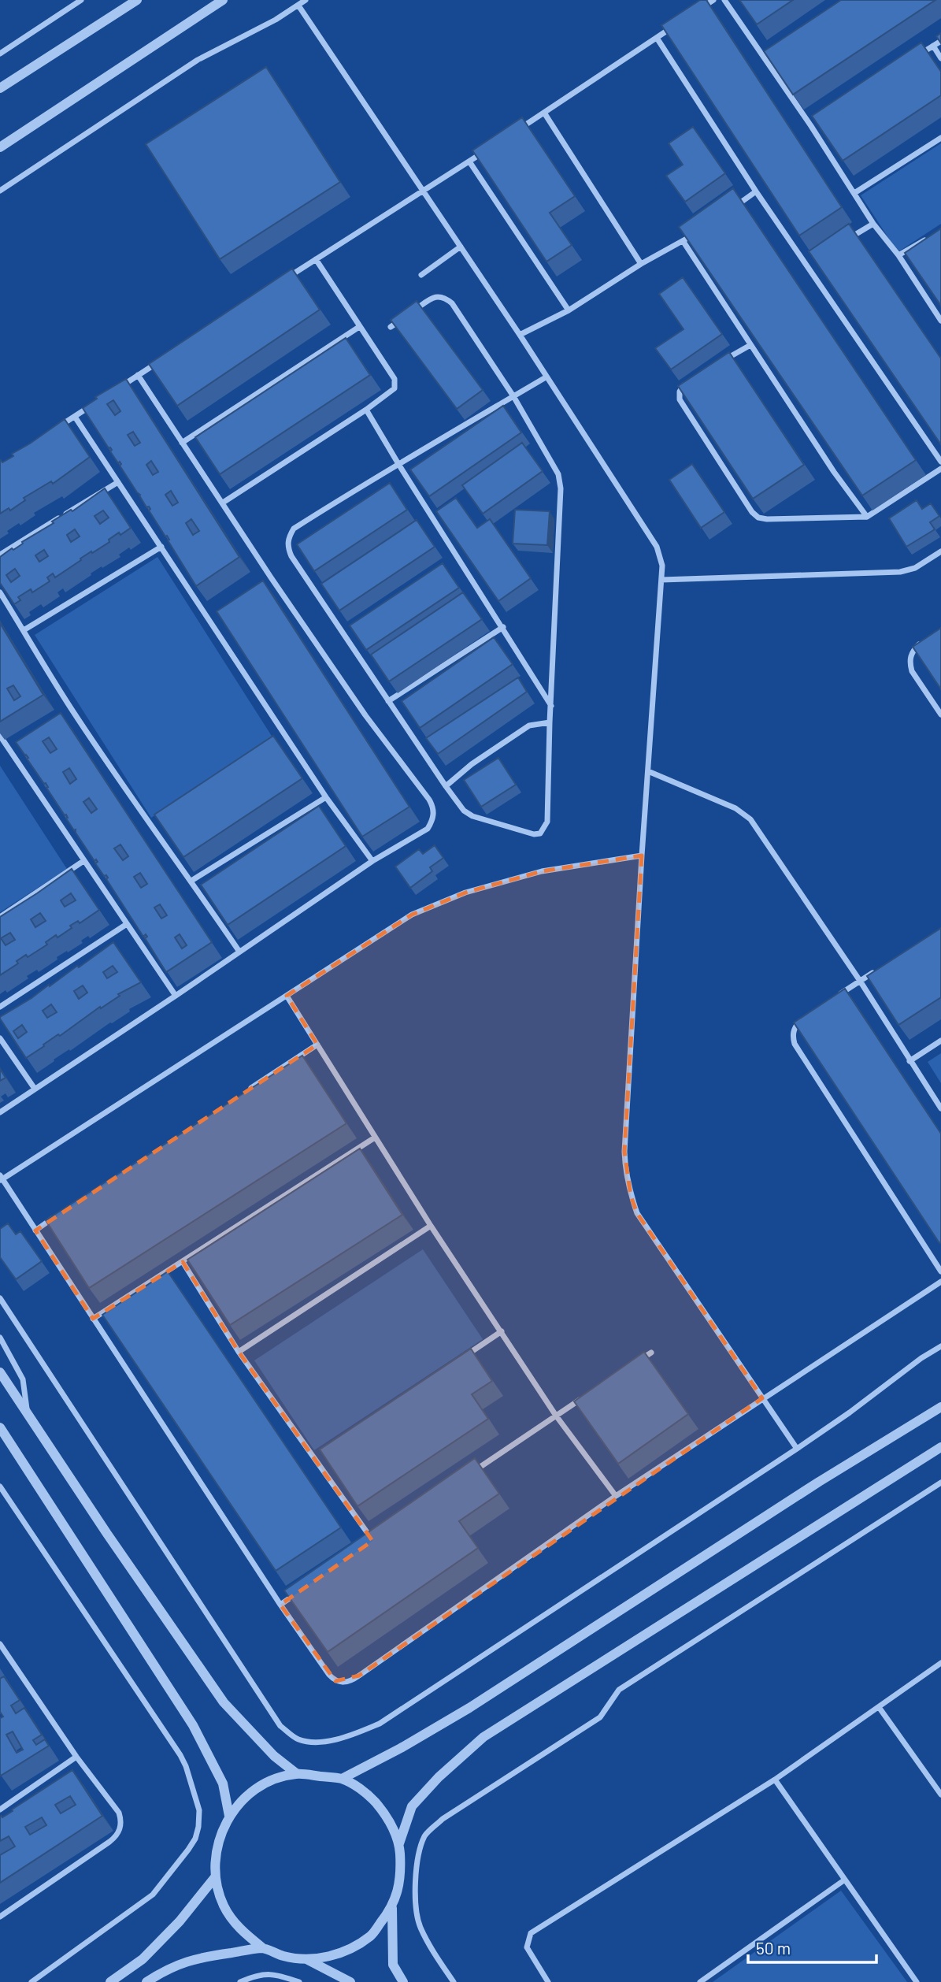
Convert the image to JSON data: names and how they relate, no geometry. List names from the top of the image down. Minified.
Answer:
{"scale_bar":"50 m"}
